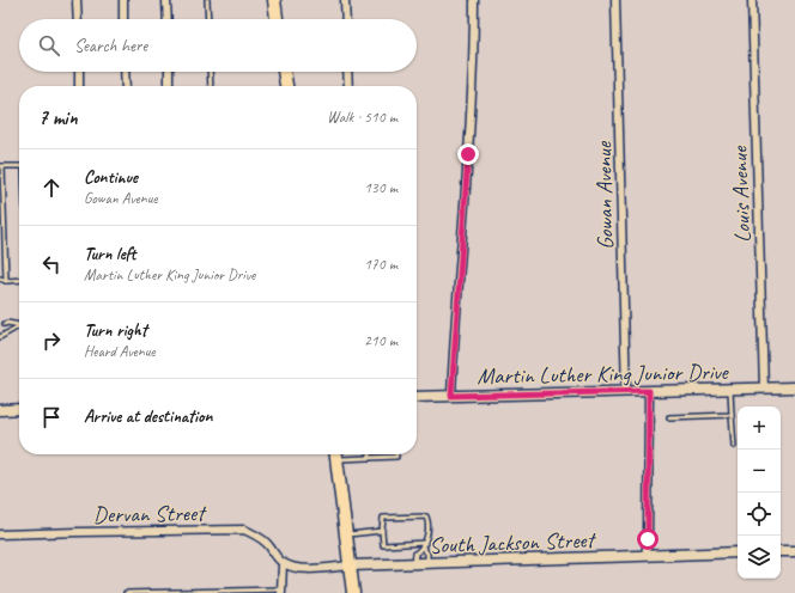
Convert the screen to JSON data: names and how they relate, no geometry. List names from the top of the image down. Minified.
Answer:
{"streets":{"street":["Louis Avenue","Gowan Avenue","Martin Luther King Junior Drive","Dervan Street","South Jackson Street"]},"crossings":[["Louis Avenue","Martin Luther King Junior Drive"],["Gowan Avenue","Martin Luther King Junior Drive"],["Dervan Street","South Jackson Street"]],"page":{"search":"Search here","heading":["7 min","Walk · 510 m"],"list":[["Continue","Gowan Avenue","130 m"],["Turn left","Martin Luther King Junior Drive","170 m"],["Turn right","Heard Avenue","210 m"],"Arrive at destination"],"map_buttons":["+","−"]}}
